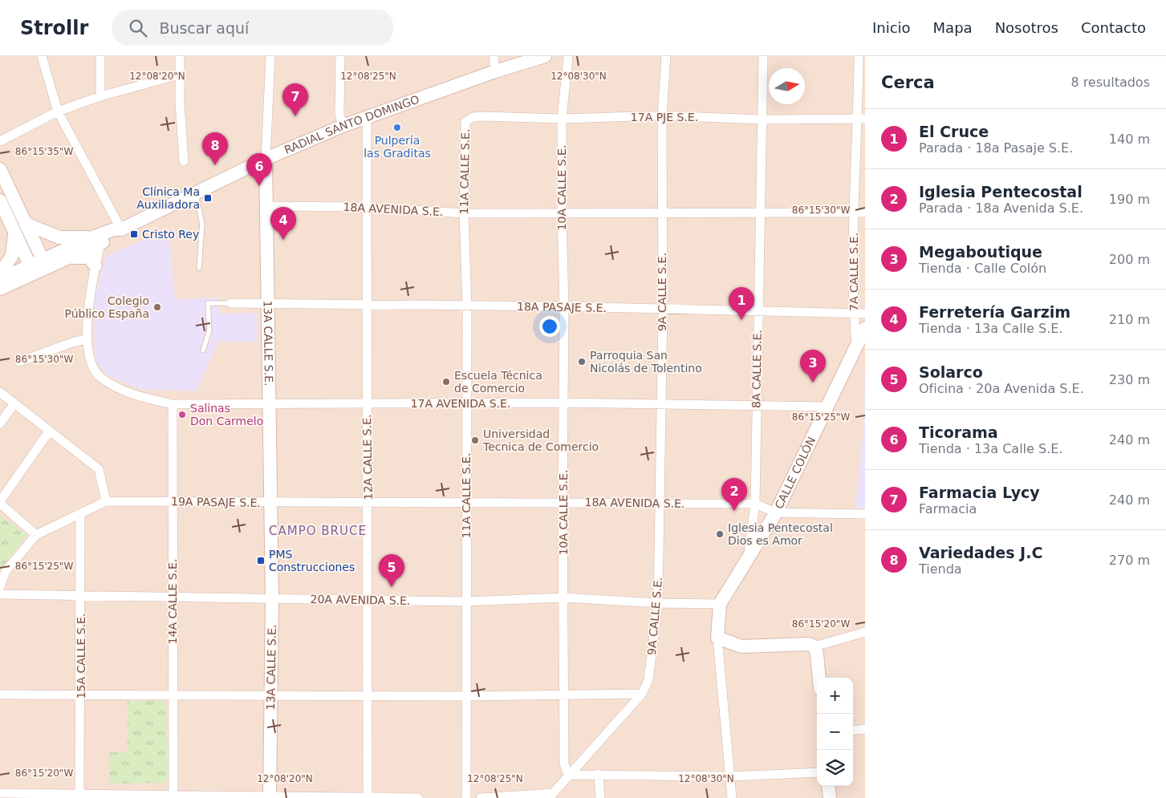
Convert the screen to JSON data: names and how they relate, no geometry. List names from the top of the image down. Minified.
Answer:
{"streets":{"main road":["RADIAL SANTO DOMINGO","13A CALLE S.E.","CALLE COLÓN"],"street":["17A PJE S.E.","11A CALLE S.E.","10A CALLE S.E.","18A AVENIDA S.E.","7A CALLE S.E.","9A CALLE S.E.","18A PASAJE S.E.","8A CALLE S.E.","17A AVENIDA S.E.","12A CALLE S.E.","19A PASAJE S.E.","20A AVENIDA S.E.","14A CALLE S.E.","15A CALLE S.E."]},"crossings":[["17A PJE S.E.","11A CALLE S.E."],["17A PJE S.E.","10A CALLE S.E."],["17A PJE S.E.","7A CALLE S.E."],["17A PJE S.E.","9A CALLE S.E."],["17A PJE S.E.","8A CALLE S.E."],["RADIAL SANTO DOMINGO","13A CALLE S.E."],["RADIAL SANTO DOMINGO","12A CALLE S.E."],["11A CALLE S.E.","18A AVENIDA S.E."],["11A CALLE S.E.","18A PASAJE S.E."],["11A CALLE S.E.","17A AVENIDA S.E."],["11A CALLE S.E.","19A PASAJE S.E."],["11A CALLE S.E.","20A AVENIDA S.E."],["10A CALLE S.E.","18A AVENIDA S.E."],["10A CALLE S.E.","18A PASAJE S.E."],["10A CALLE S.E.","17A AVENIDA S.E."],["10A CALLE S.E.","20A AVENIDA S.E."],["18A AVENIDA S.E.","7A CALLE S.E."],["18A AVENIDA S.E.","9A CALLE S.E."],["18A AVENIDA S.E.","13A CALLE S.E."],["18A AVENIDA S.E.","8A CALLE S.E."],["18A AVENIDA S.E.","12A CALLE S.E."],["18A AVENIDA S.E.","CALLE COLÓN"],["18A AVENIDA S.E.","19A PASAJE S.E."],["7A CALLE S.E.","18A PASAJE S.E."],["7A CALLE S.E.","CALLE COLÓN"],["9A CALLE S.E.","18A PASAJE S.E."],["9A CALLE S.E.","17A AVENIDA S.E."],["9A CALLE S.E.","20A AVENIDA S.E."],["18A PASAJE S.E.","8A CALLE S.E."],["18A PASAJE S.E.","12A CALLE S.E."],["13A CALLE S.E.","17A AVENIDA S.E."],["13A CALLE S.E.","19A PASAJE S.E."],["13A CALLE S.E.","20A AVENIDA S.E."],["8A CALLE S.E.","17A AVENIDA S.E."],["8A CALLE S.E.","CALLE COLÓN"],["17A AVENIDA S.E.","12A CALLE S.E."],["17A AVENIDA S.E.","CALLE COLÓN"],["17A AVENIDA S.E.","14A CALLE S.E."],["12A CALLE S.E.","19A PASAJE S.E."],["12A CALLE S.E.","20A AVENIDA S.E."],["CALLE COLÓN","20A AVENIDA S.E."],["19A PASAJE S.E.","14A CALLE S.E."],["19A PASAJE S.E.","15A CALLE S.E."],["20A AVENIDA S.E.","14A CALLE S.E."],["20A AVENIDA S.E.","15A CALLE S.E."]],"districts":["CAMPO BRUCE"],"places":{"other":["Pulpería las Graditas","Colegio Público España","Parroquia San Nicolás de Tolentino","Escuela Técnica de Comercio","Salinas Don Carmelo","Universidad Tecnica de Comercio","Iglesia Pentecostal Dios es Amor"],"transit":["Clínica Ma Auxiliadora","Cristo Rey","PMS Construcciones"]},"north":"right","page":{"header":"Strollr","search":"Buscar aquí","nav":["Inicio","Mapa","Nosotros","Contacto"],"heading":["Cerca","8 resultados"],"pins":["7","8","6","4","1","3","2","5"],"list":[{"mark":"1","name":"El Cruce","note":"Parada · 18a Pasaje S.E.","value":"140 m"},{"mark":"2","name":"Iglesia Pentecostal","note":"Parada · 18a Avenida S.E.","value":"190 m"},{"mark":"3","name":"Megaboutique","note":"Tienda · Calle Colón","value":"200 m"},{"mark":"4","name":"Ferretería Garzim","note":"Tienda · 13a Calle S.E.","value":"210 m"},{"mark":"5","name":"Solarco","note":"Oficina · 20a Avenida S.E.","value":"230 m"},{"mark":"6","name":"Ticorama","note":"Tienda · 13a Calle S.E.","value":"240 m"},{"mark":"7","name":"Farmacia Lycy","note":"Farmacia","value":"240 m"},{"mark":"8","name":"Variedades J.C","note":"Tienda","value":"270 m"}],"map_buttons":["+","−"]},"coordinates":["12°08'20\"N","12°08'25\"N","12°08'30\"N","86°15'35\"W","86°15'30\"W","86°15'25\"W","86°15'20\"W"]}
